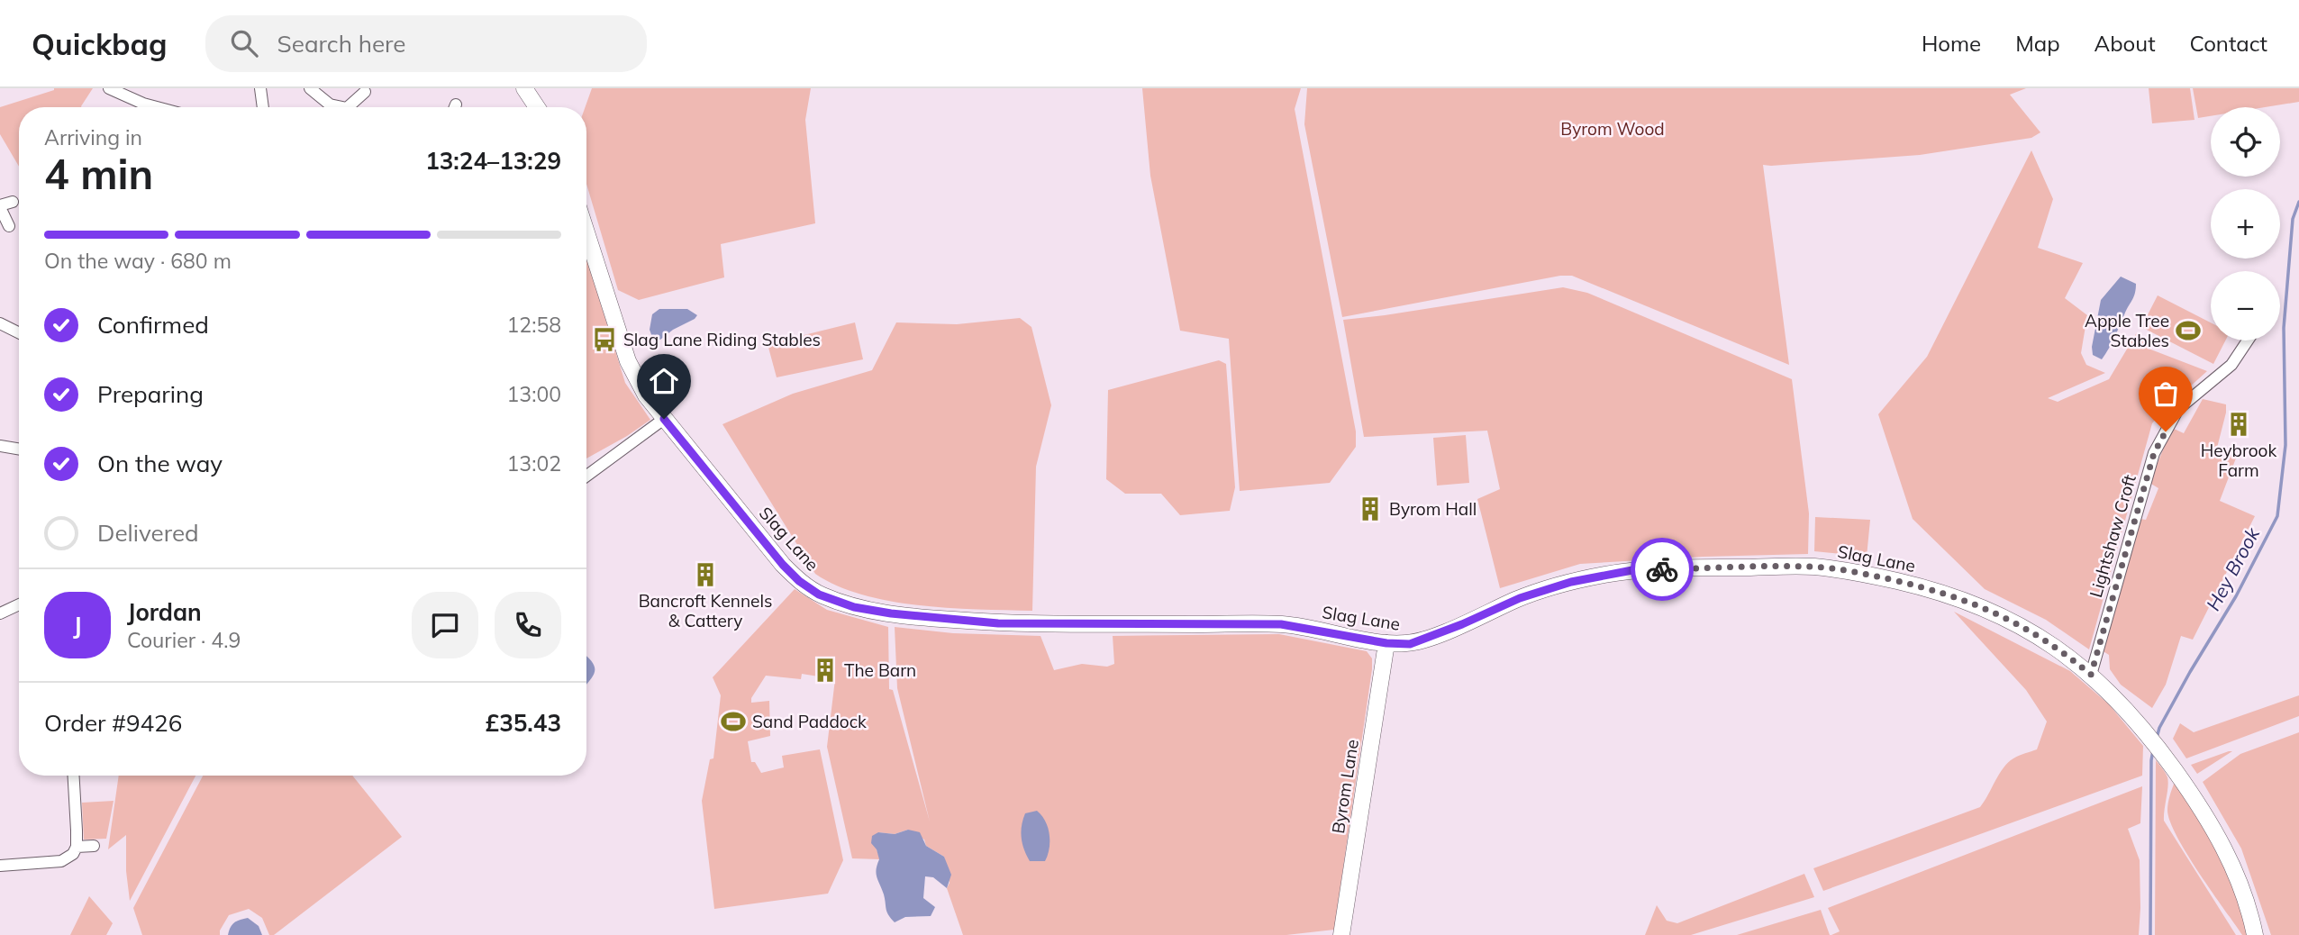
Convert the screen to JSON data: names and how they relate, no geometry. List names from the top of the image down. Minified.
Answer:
{"streets":{"street":["Lightshaw Croft","Slag Lane","Byrom Lane"]},"crossings":[["Lightshaw Croft","Slag Lane"],["Slag Lane","Byrom Lane"]],"water":["Hey Brook"],"parks":["Byrom Wood"],"places":{"sports":["Apple Tree Stables","Sand Paddock"],"bus stop":["Slag Lane Riding Stables"],"building":["Heybrook Farm","Byrom Hall","Bancroft Kennels & Cattery","The Barn"]},"page":{"header":"Quickbag","search":"Search here","nav":["Home","Map","About","Contact"],"map_buttons":["+","−"],"heading":["4 min","Arriving in","13:24–13:29"],"panel":["Jordan","Courier · 4.9","Order #9426","£35.43"],"bar":"On the way · 680 m","list":[["Confirmed","12:58"],["Preparing","13:00"],["On the way","13:02"],"Delivered"],"round":"J"}}
